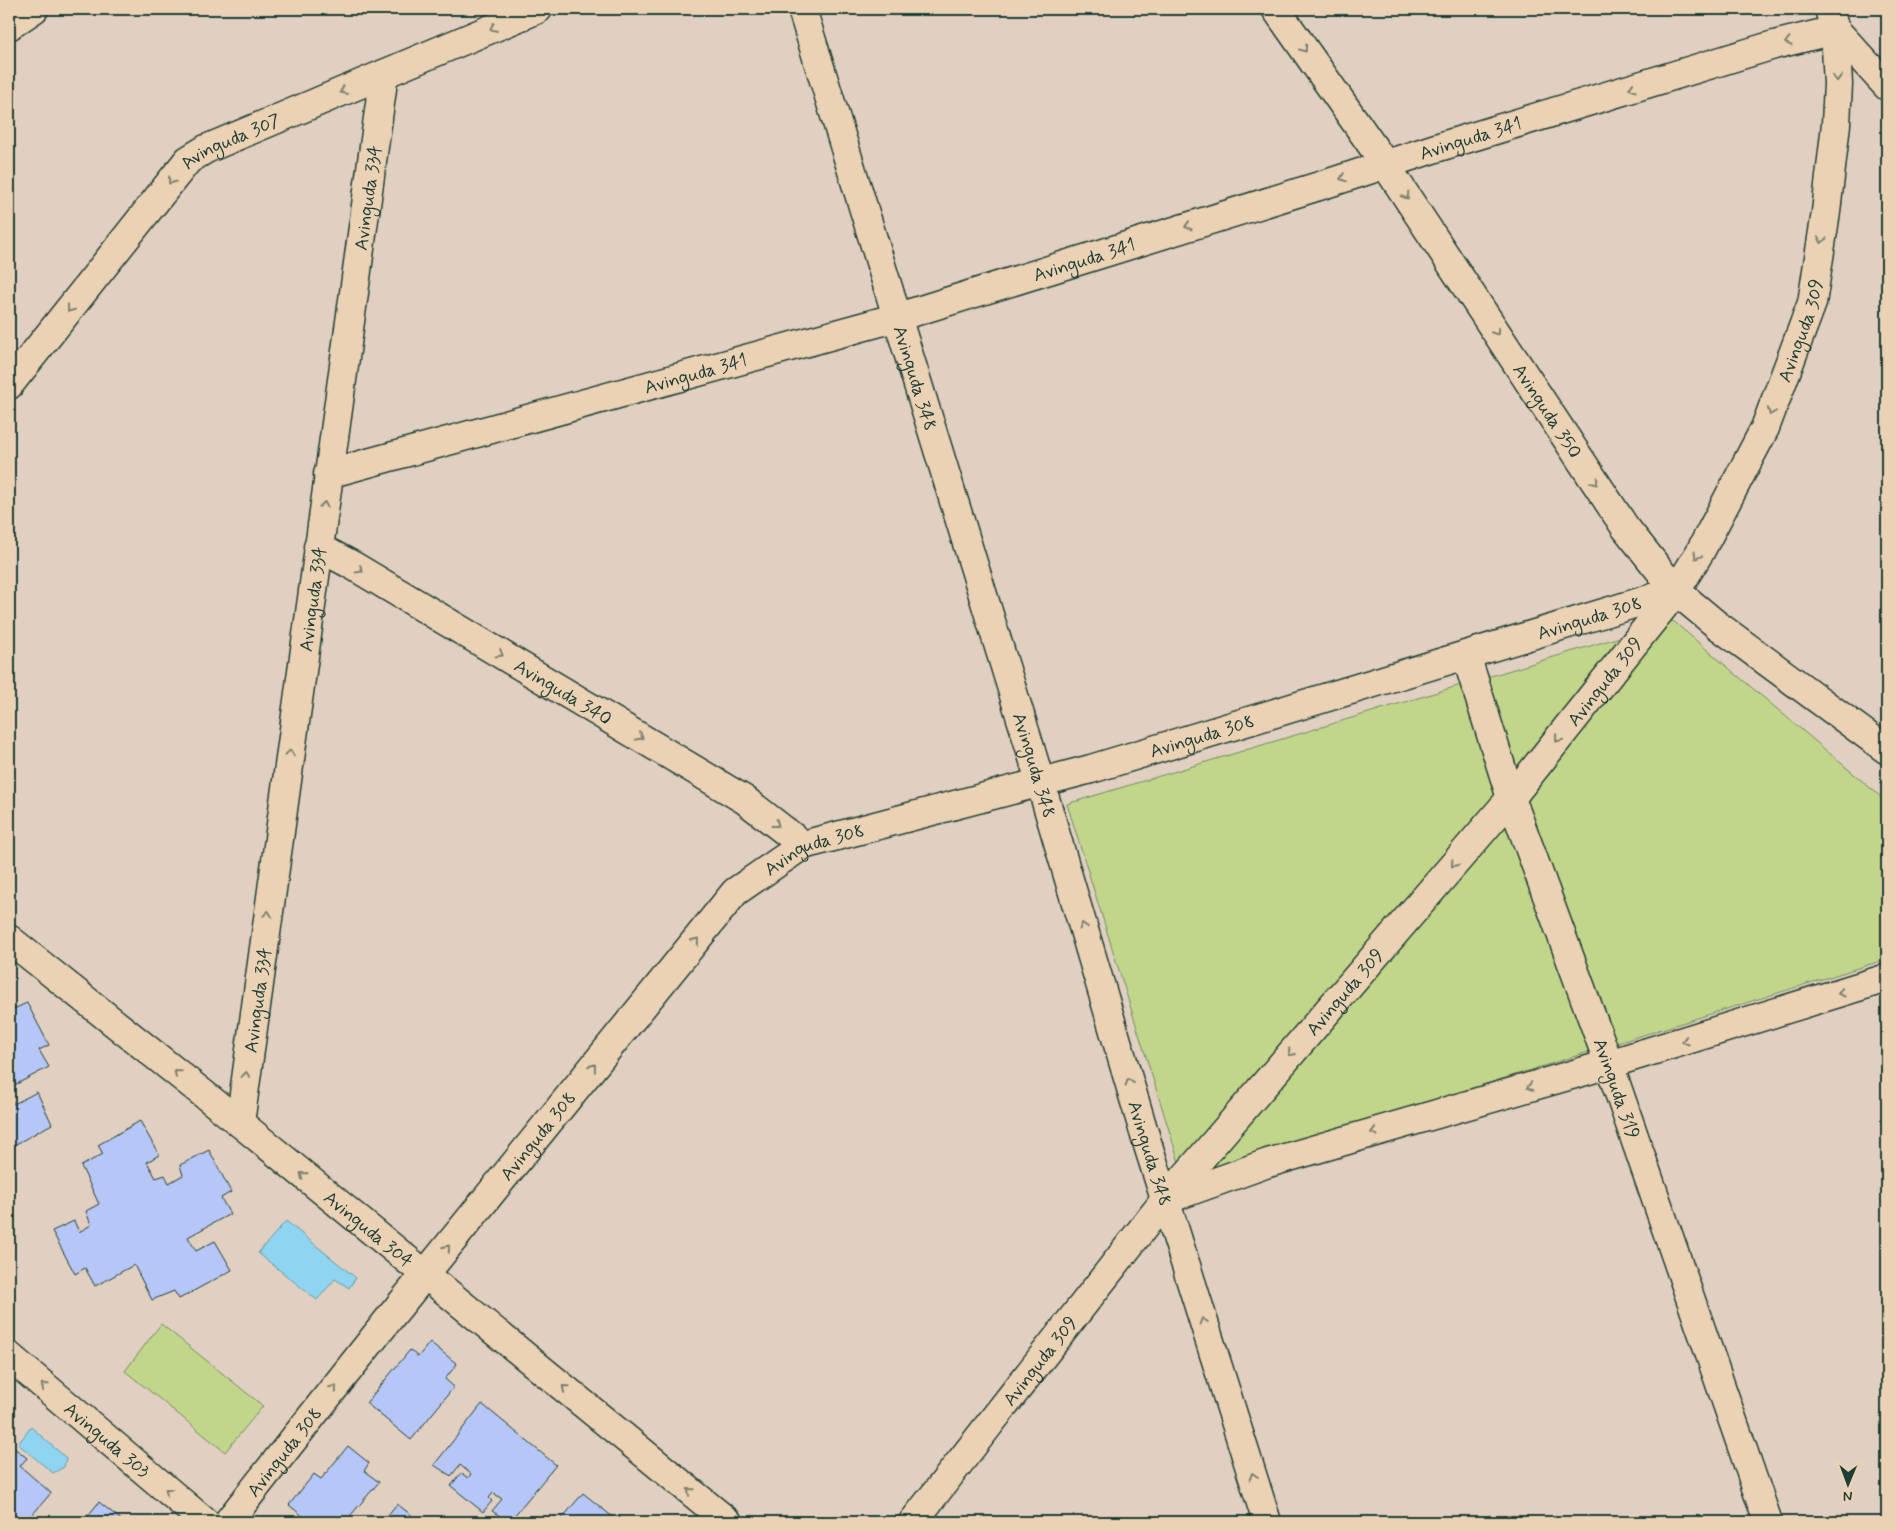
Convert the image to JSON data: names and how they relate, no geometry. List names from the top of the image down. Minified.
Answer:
{"streets":{"street":["Avinguda 341","Avinguda 307","Avinguda 334","Avinguda 309","Avinguda 348","Avinguda 350","Avinguda 308","Avinguda 340","Avinguda 319","Avinguda 304","Avinguda 303"]},"crossings":[["Avinguda 341","Avinguda 334"],["Avinguda 341","Avinguda 309"],["Avinguda 341","Avinguda 348"],["Avinguda 341","Avinguda 350"],["Avinguda 307","Avinguda 334"],["Avinguda 334","Avinguda 340"],["Avinguda 334","Avinguda 304"],["Avinguda 309","Avinguda 348"],["Avinguda 309","Avinguda 350"],["Avinguda 309","Avinguda 308"],["Avinguda 309","Avinguda 319"],["Avinguda 348","Avinguda 308"],["Avinguda 350","Avinguda 308"],["Avinguda 308","Avinguda 340"],["Avinguda 308","Avinguda 319"],["Avinguda 308","Avinguda 304"]],"one_way":["Avinguda 341","Avinguda 307","Avinguda 334","Avinguda 309","Avinguda 348","Avinguda 350","Avinguda 308","Avinguda 340","Avinguda 304","Avinguda 303"],"north":"bottom"}
